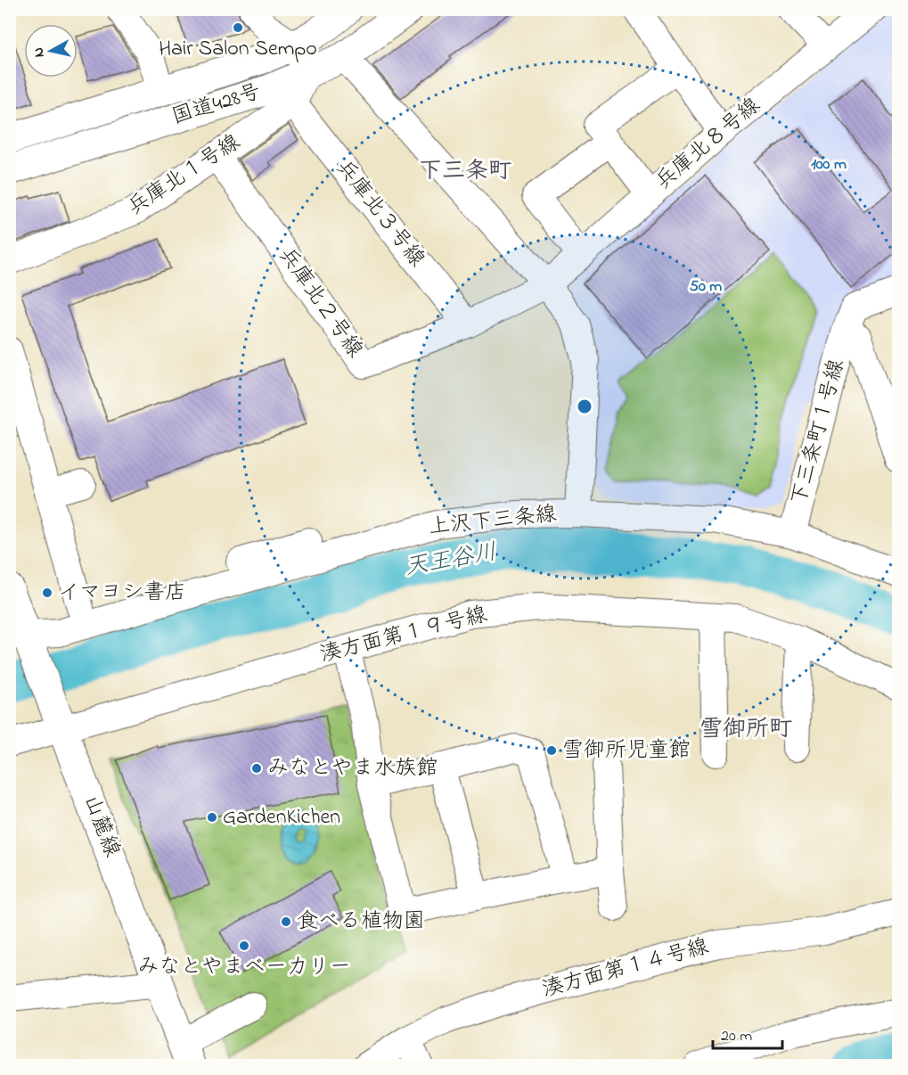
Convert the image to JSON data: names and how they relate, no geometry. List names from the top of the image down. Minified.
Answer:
{"streets":{"main road":["国道428号","山麓線"],"street":["兵庫北８号線","兵庫北１号線","兵庫北３号線","兵庫北２号線","下三条町１号線","上沢下三条線","湊方面第１９号線","湊方面第１４号線"]},"crossings":[["兵庫北８号線","兵庫北２号線"],["兵庫北１号線","兵庫北３号線"],["兵庫北１号線","兵庫北２号線"],["兵庫北３号線","兵庫北２号線"],["下三条町１号線","上沢下三条線"],["上沢下三条線","山麓線"],["湊方面第１９号線","山麓線"]],"districts":["下三条町","雪御所町"],"water":["天王谷川"],"places":["Hair Salon Sempo","イマヨシ書店","雪御所児童館","みなとやま水族館","GardenKichen","食べる植物園","みなとやまベーカリー"],"scale_bar":"20 m","north":"left","rings":["100 m","50 m"]}
